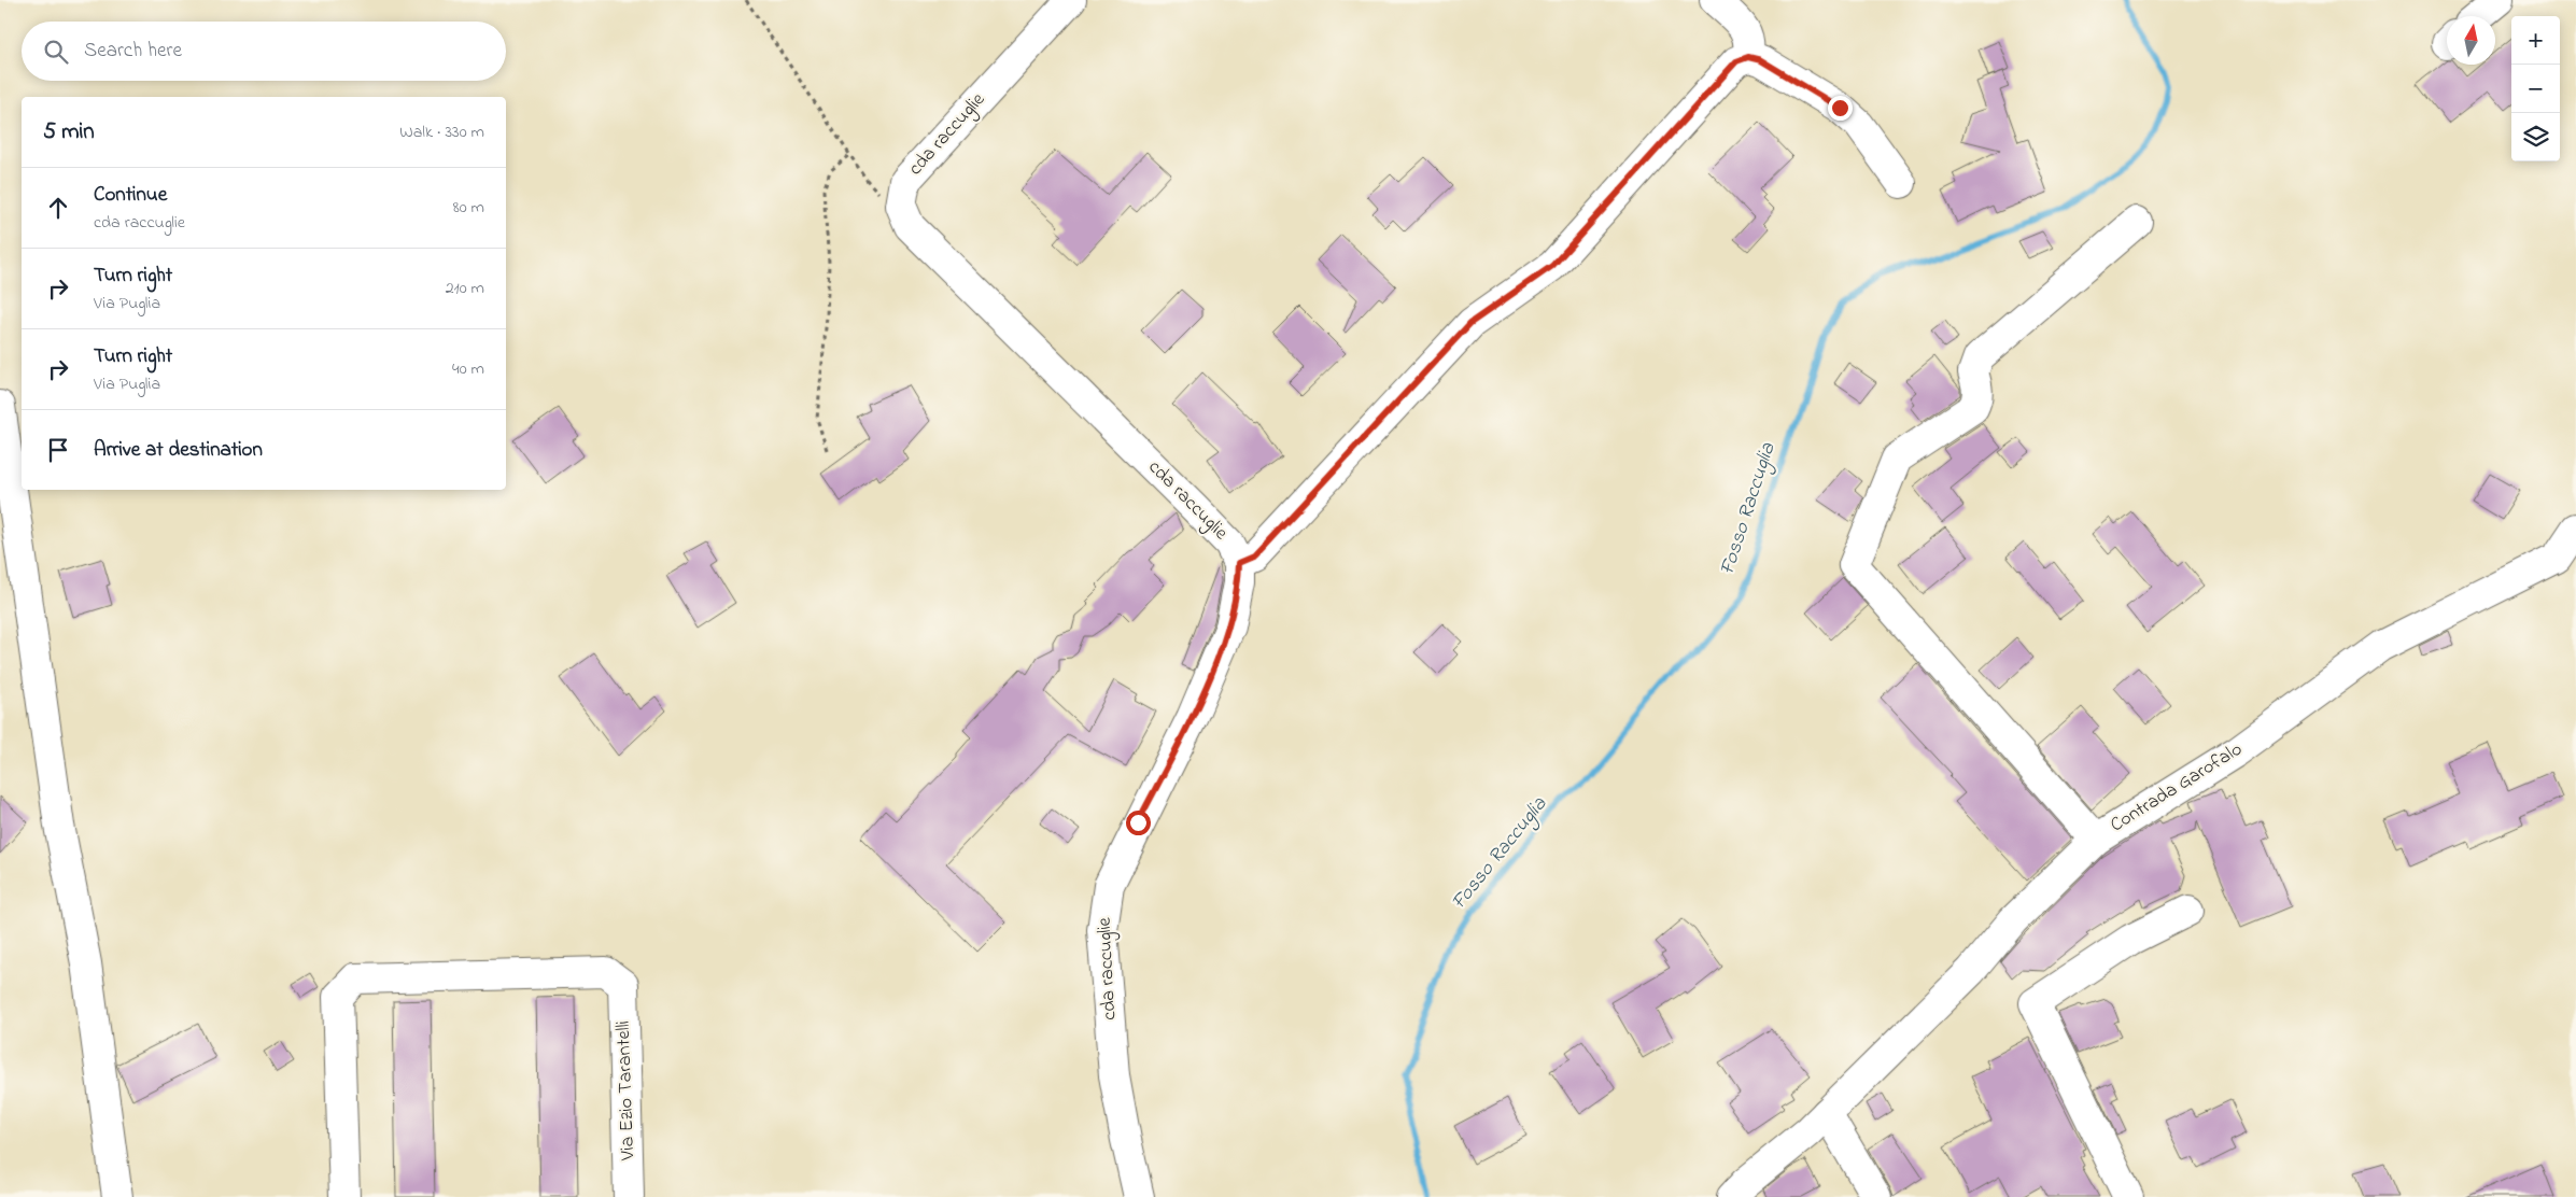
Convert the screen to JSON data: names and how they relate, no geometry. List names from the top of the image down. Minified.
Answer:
{"streets":{"street":["cda raccuglie","Contrada Garofalo","Via Ezio Tarantelli"]},"water":["Fosso Raccuglia"],"north":"top","page":{"map_buttons":["+","−"],"search":"Search here","heading":["5 min","Walk · 330 m"],"list":[["Continue","cda raccuglie","80 m"],["Turn right","Via Puglia","210 m"],["Turn right","Via Puglia","40 m"],"Arrive at destination"]}}
